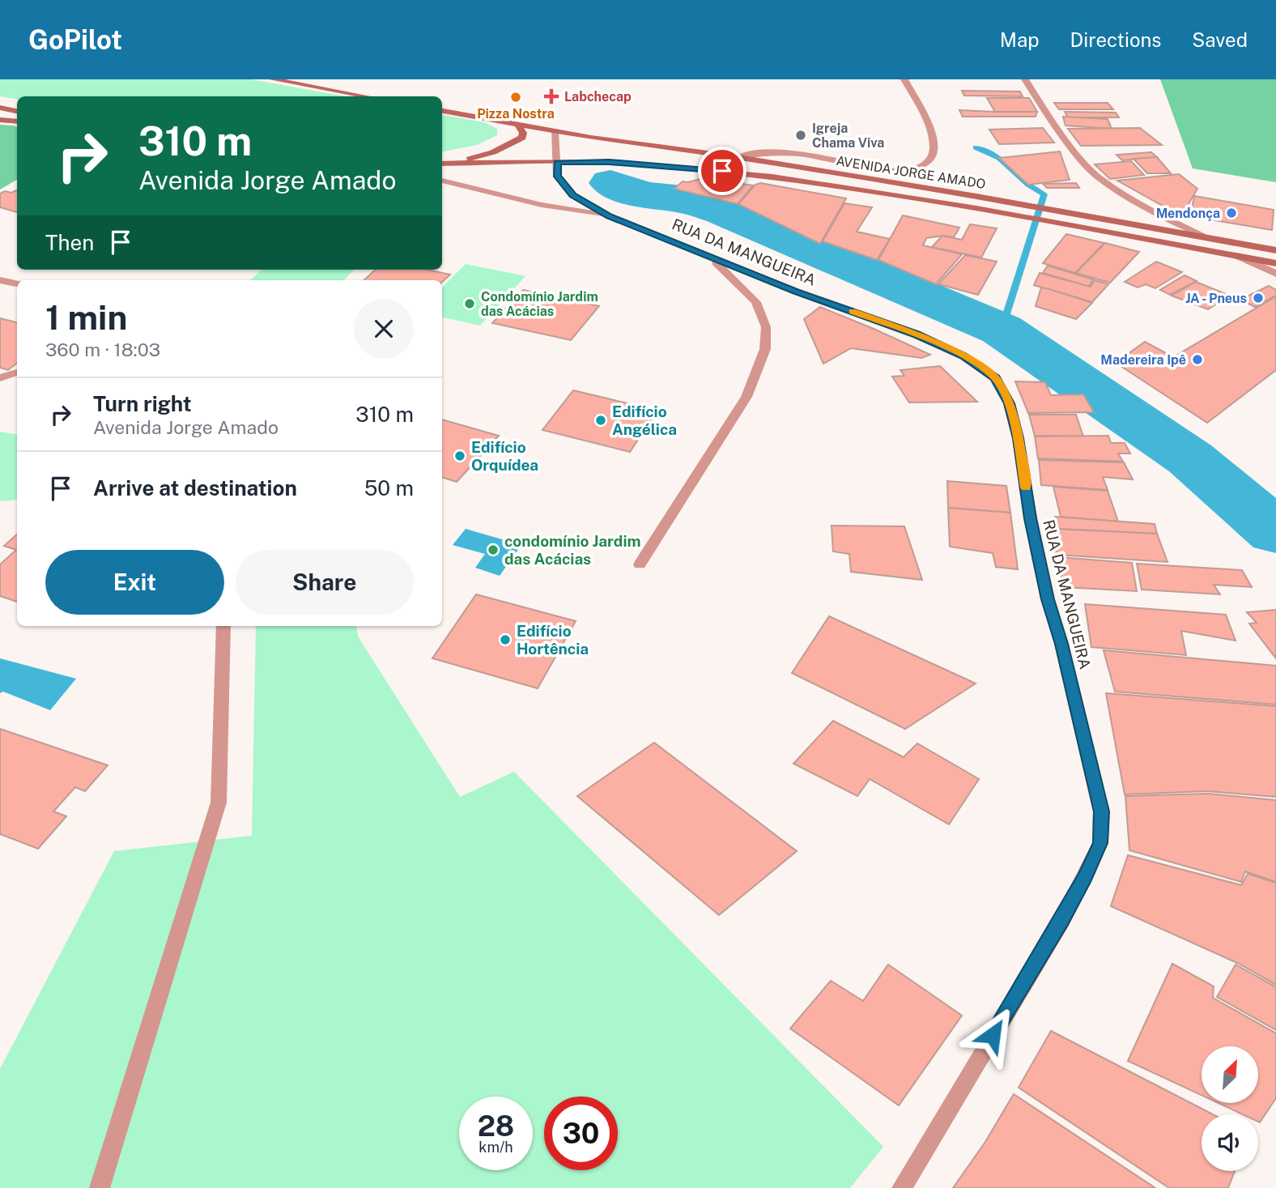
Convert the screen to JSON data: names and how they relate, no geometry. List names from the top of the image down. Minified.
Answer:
{"streets":{"main road":["AVENIDA JORGE AMADO"],"street":["RUA DA MANGUEIRA"]},"crossings":[["AVENIDA JORGE AMADO","RUA DA MANGUEIRA"]],"places":{"health":["Labchecap"],"other":["Pizza Nostra","Igreja Chama Viva","Mendonça","JA - Pneus","Condomínio Jardim das Acácias","Madereira Ipê","Edifício Angélica","Edifício Orquídea","condomínio Jardim das Acácias","Edifício Hortência"]},"north":"top right","page":{"header":"GoPilot","nav":["Map","Directions","Saved"],"turn":["310 m","Avenida Jorge Amado"],"then":"Then","heading":["1 min","360 m · 18:03"],"list":[{"name":"Turn right","note":"Avenida Jorge Amado","value":"310 m"},{"name":"Arrive at destination","value":"50 m"}],"buttons":["Exit","Share"],"speed":"28 km/h","limit":"30"}}
